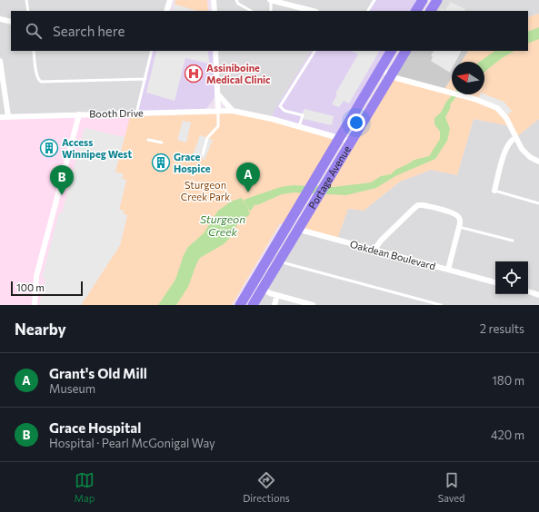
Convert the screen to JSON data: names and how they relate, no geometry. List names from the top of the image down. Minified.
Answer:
{"streets":{"highway":["Portage Avenue"],"street":["Booth Drive","Oakdean Boulevard"]},"crossings":[["Booth Drive","Portage Avenue"],["Portage Avenue","Oakdean Boulevard"]],"water":["Sturgeon Creek"],"parks":["Sturgeon Creek Park"],"places":{"hospital":["Assiniboine Medical Clinic"],"building":["Access Winnipeg West","Grace Hospice"]},"scale_bar":"100 m","north":"left","page":{"search":"Search here","pins":["A","B"],"scale":"100 m","heading":["Nearby","2 results"],"list":[{"mark":"A","name":"Grant's Old Mill","note":"Museum","value":"180 m"},{"mark":"B","name":"Grace Hospital","note":"Hospital · Pearl McGonigal Way","value":"420 m"}],"nav":["Map","Directions","Saved"]}}
